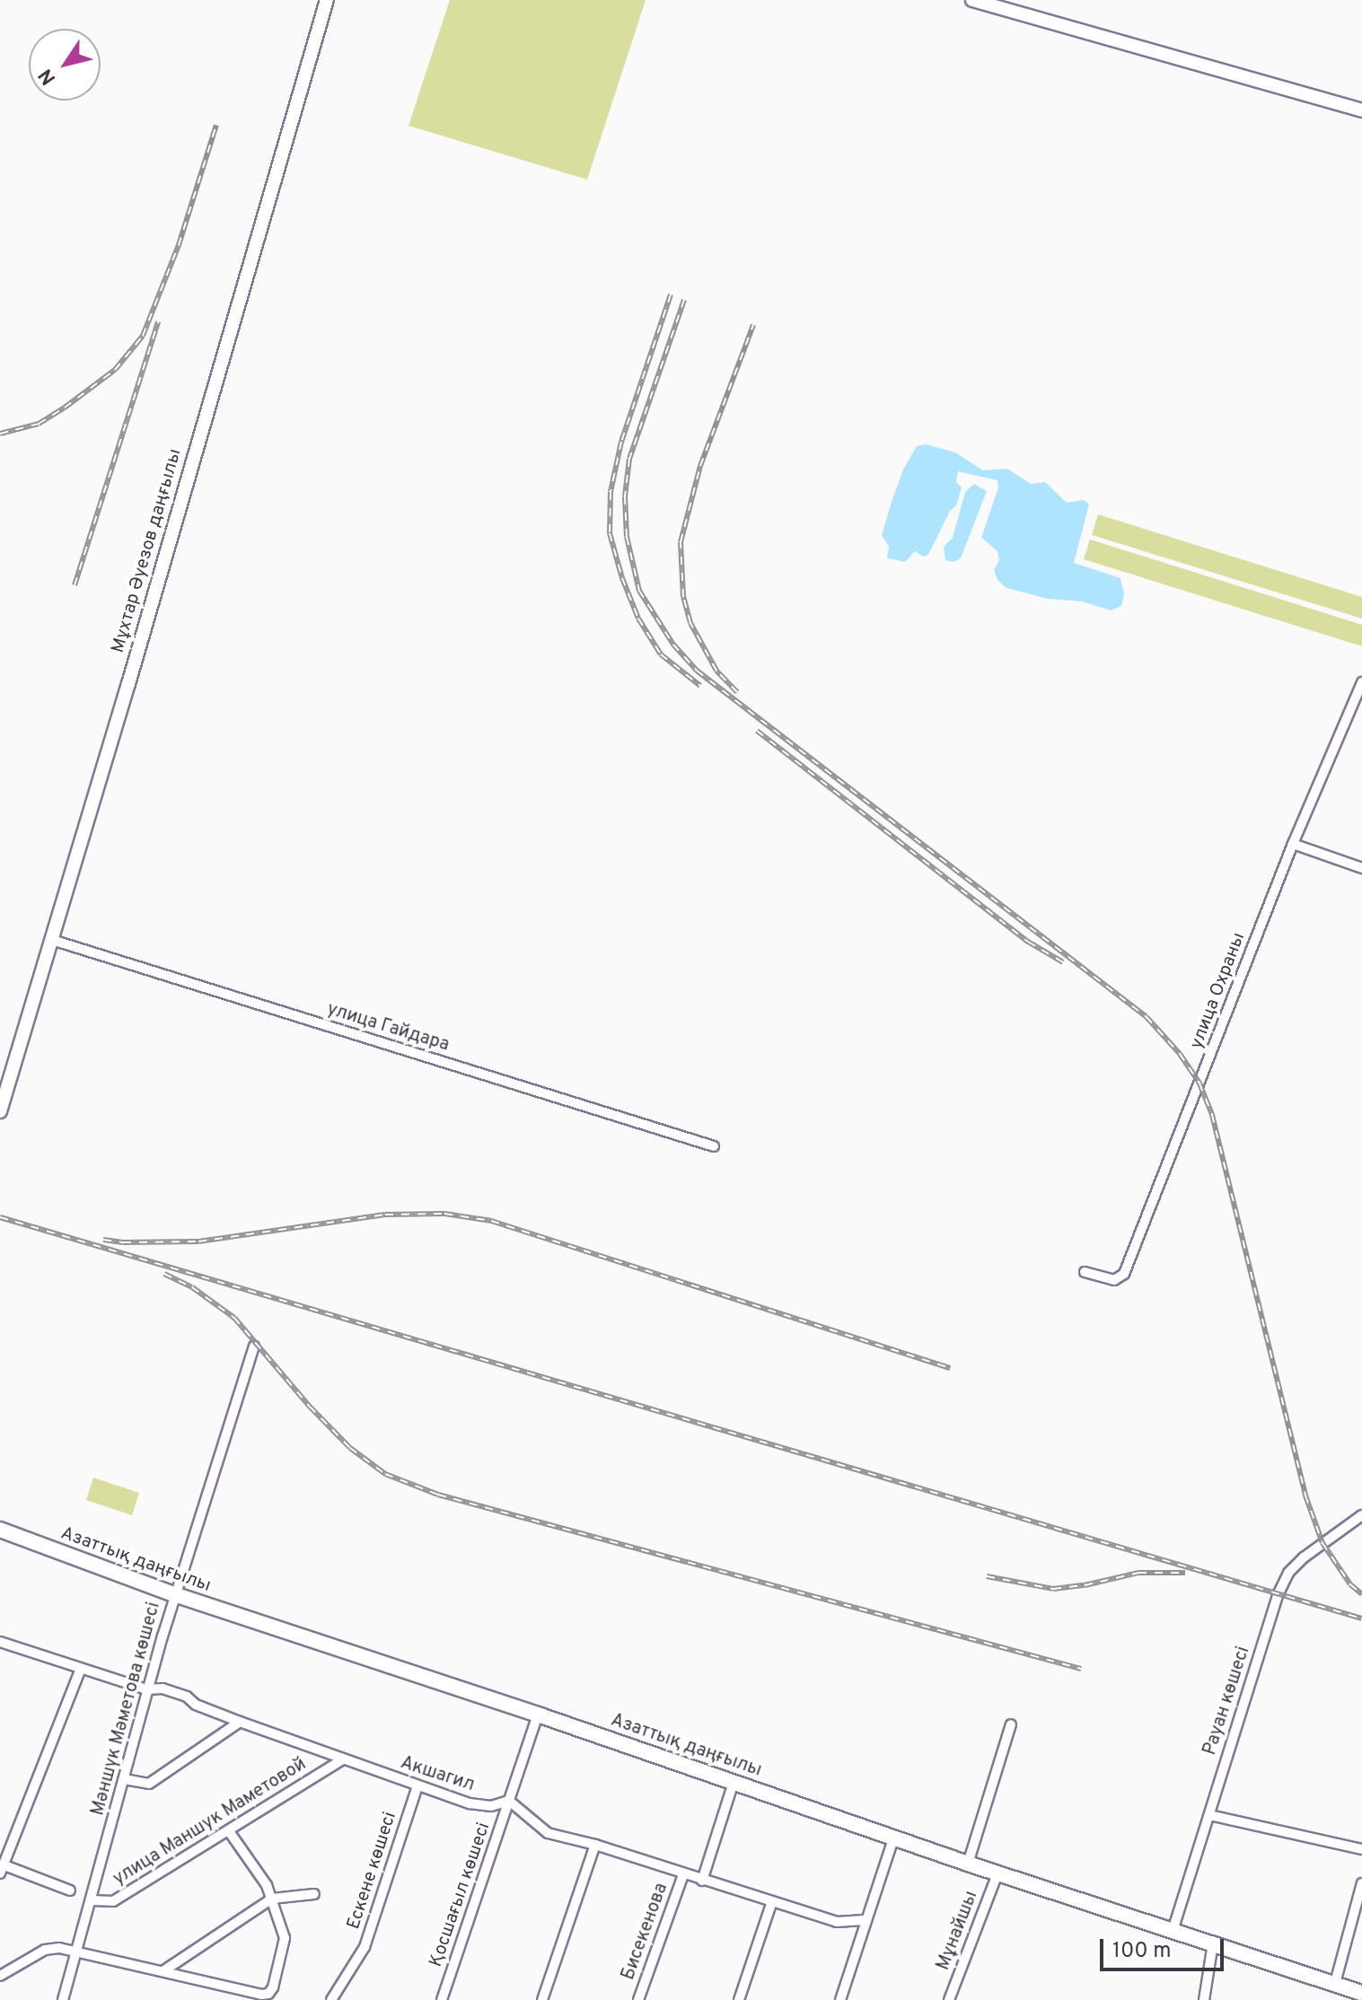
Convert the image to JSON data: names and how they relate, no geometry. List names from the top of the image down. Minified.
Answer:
{"streets":{"main road":["Мұхтар Әуезов даңғылы","Азаттық даңғылы"],"street":["улица Охраны","улица Гайдара","Рауан көшесі","Мәншүк Мәметова көшесі","Акшагил","улица Маншук Маметовой","Ескене көшесі","Қосшағыл көшесі","Мұнайшы","Бисекенова"]},"crossings":[["Мұхтар Әуезов даңғылы","улица Гайдара"],["Азаттық даңғылы","Рауан көшесі"],["Азаттық даңғылы","Мәншүк Мәметова көшесі"],["Азаттық даңғылы","Қосшағыл көшесі"],["Азаттық даңғылы","Мұнайшы"],["Мәншүк Мәметова көшесі","Акшагил"],["Мәншүк Мәметова көшесі","улица Маншук Маметовой"],["Акшагил","улица Маншук Маметовой"],["Акшагил","Ескене көшесі"],["Акшагил","Қосшағыл көшесі"]],"scale_bar":"100 m","north":"bottom left"}
